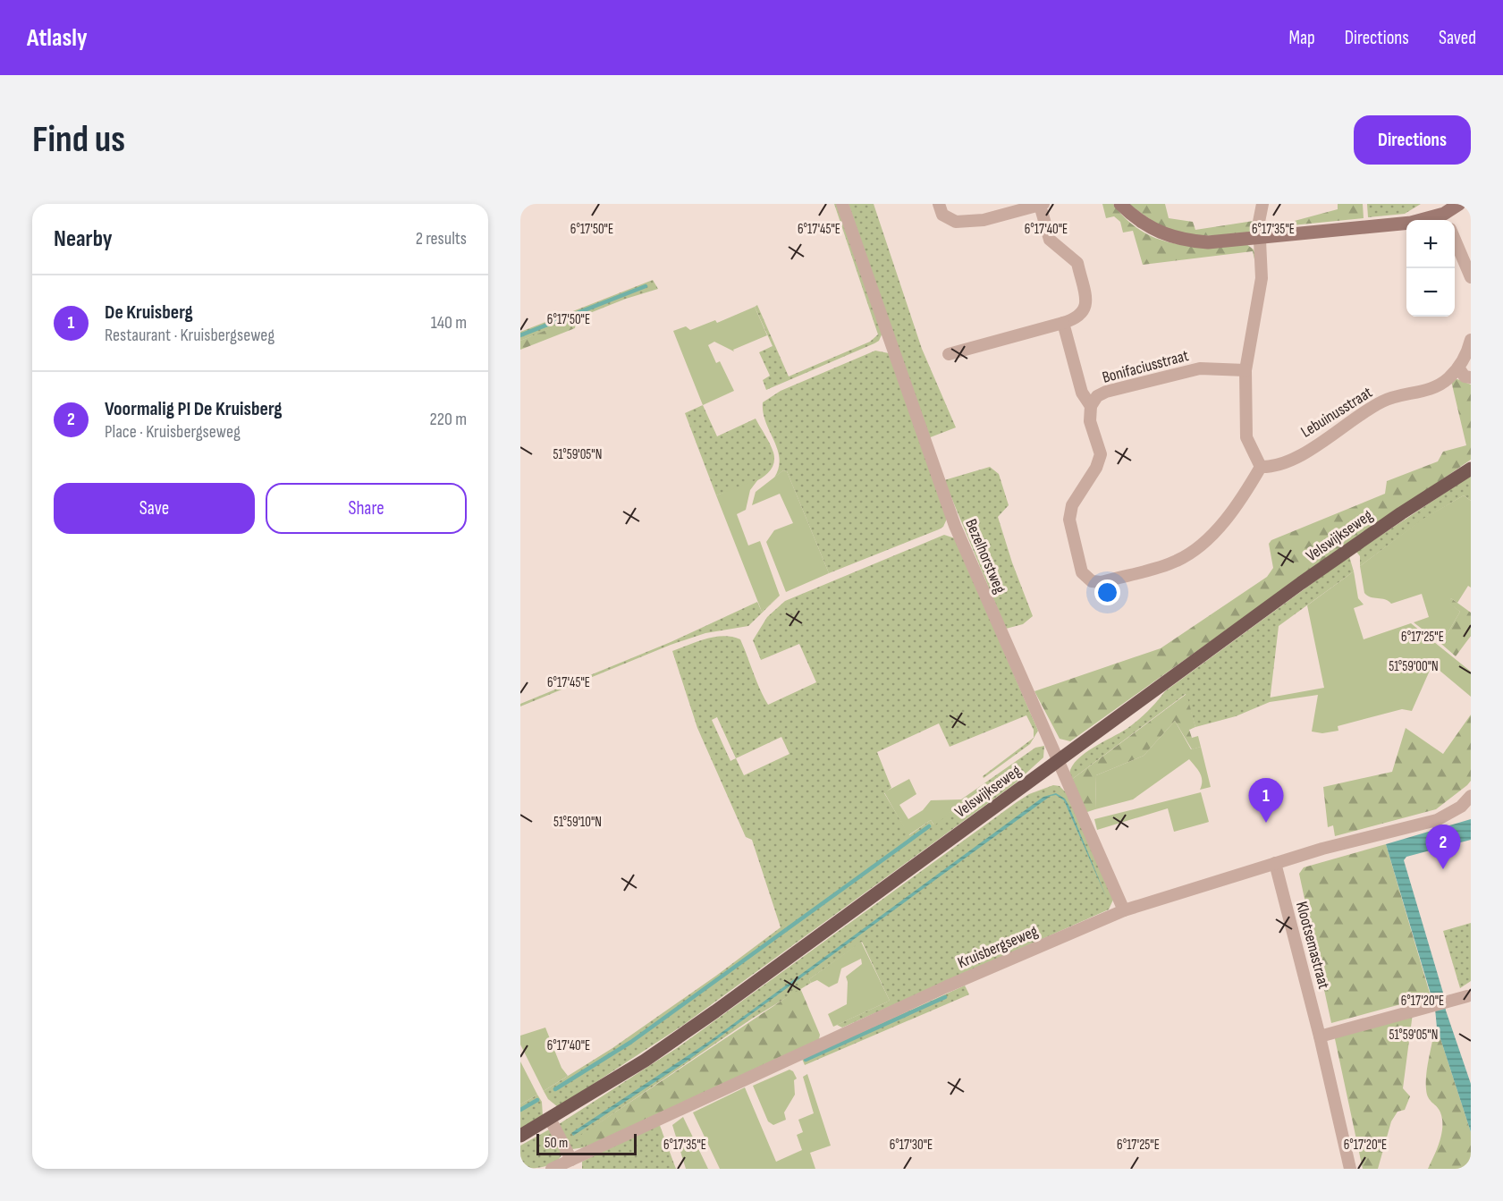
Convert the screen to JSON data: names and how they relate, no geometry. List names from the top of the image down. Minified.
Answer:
{"streets":{"main road":["Velswijkseweg"],"street":["Bonifaciusstraat","Lebuinusstraat","Bezelhorstweg","Klootsemastraat","Kruisbergseweg"]},"crossings":[["Bonifaciusstraat","Lebuinusstraat"],["Velswijkseweg","Bezelhorstweg"],["Bezelhorstweg","Kruisbergseweg"],["Klootsemastraat","Kruisbergseweg"]],"scale_bar":"50 m","page":{"header":"Atlasly","nav":["Map","Directions","Saved"],"buttons":["Directions",["Save","Share"]],"title":"Find us","heading":["Nearby","2 results"],"map_buttons":["+","−"],"list":[{"mark":"1","name":"De Kruisberg","note":"Restaurant · Kruisbergseweg","value":"140 m"},{"mark":"2","name":"Voormalig PI De Kruisberg","note":"Place · Kruisbergseweg","value":"220 m"}],"pins":["1","2"],"scale":"50 m"},"coordinates":["6°17'50\"E","6°17'45\"E","6°17'40\"E","6°17'35\"E","51°59'05\"N","6°17'25\"E","51°59'00\"N","51°59'10\"N","6°17'20\"E","6°17'30\"E"]}
